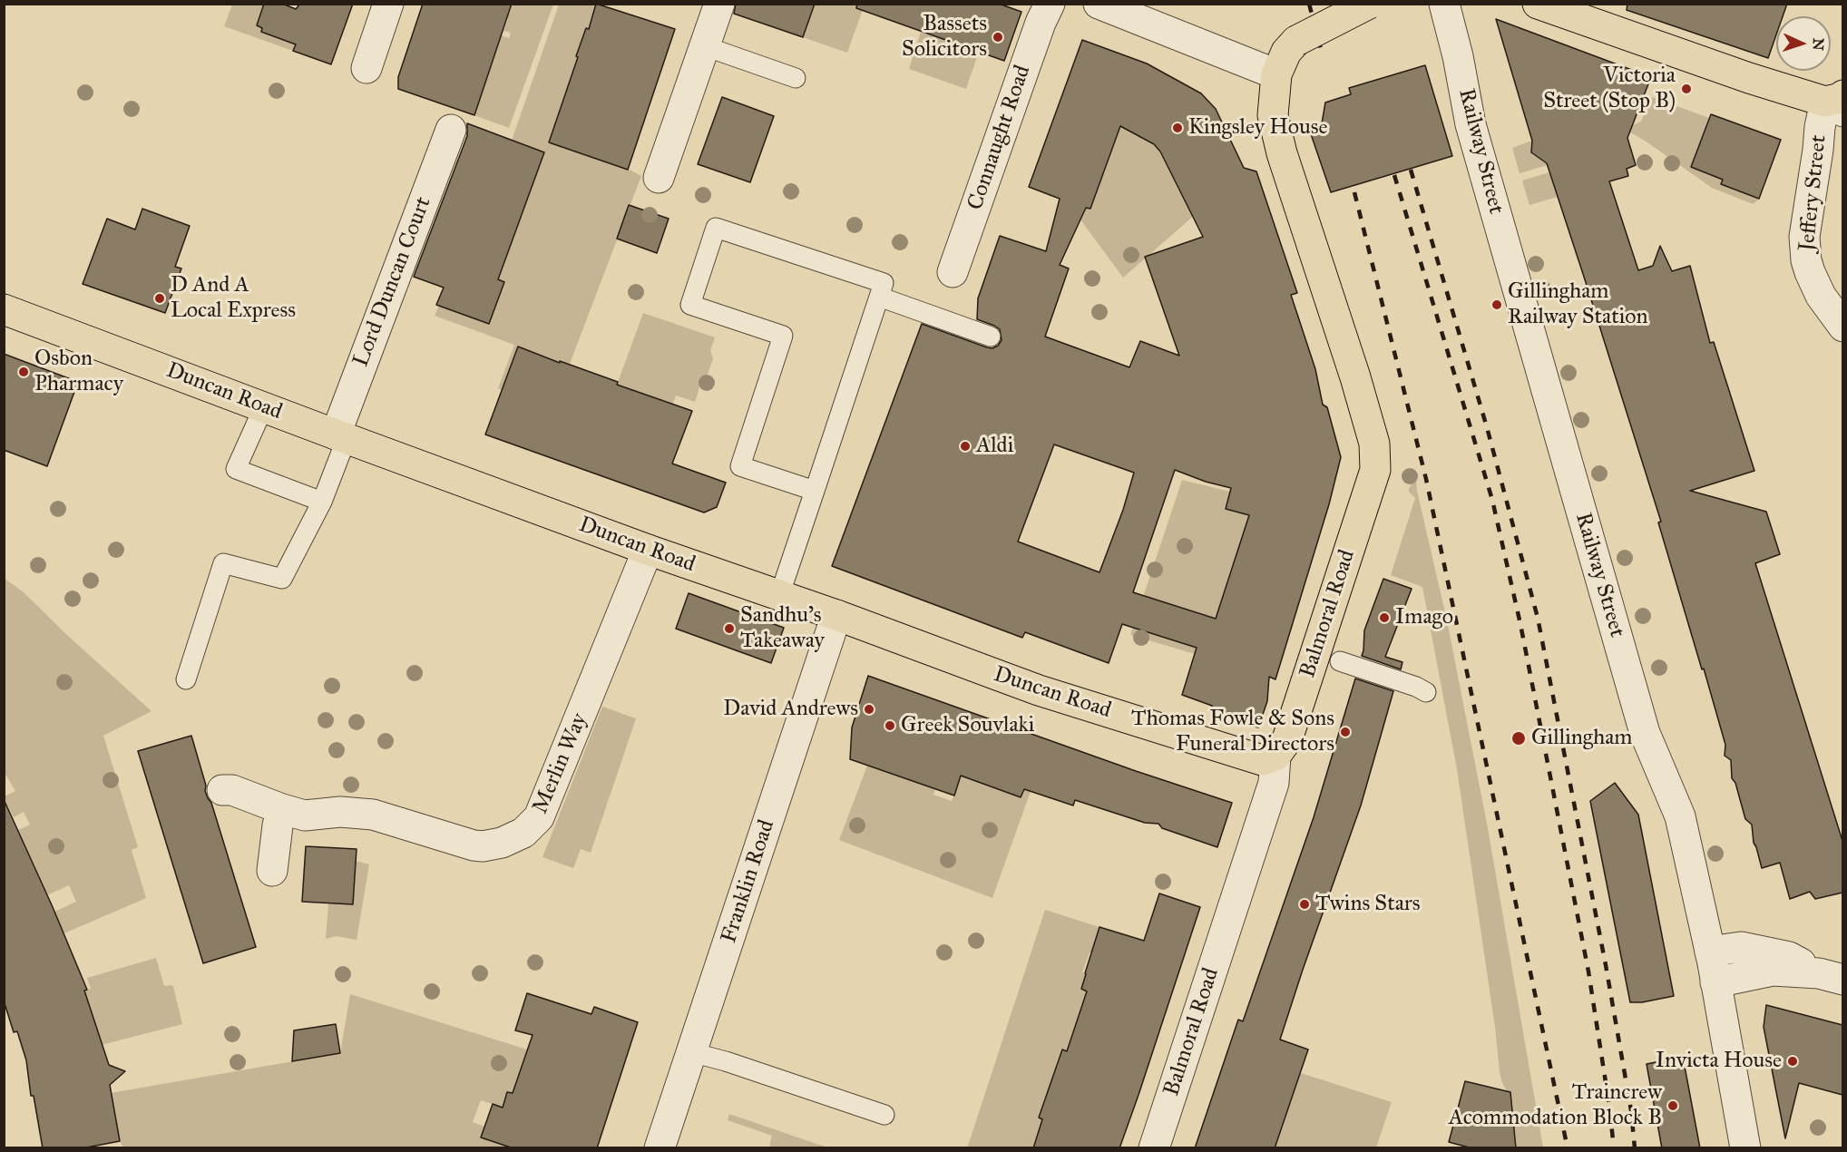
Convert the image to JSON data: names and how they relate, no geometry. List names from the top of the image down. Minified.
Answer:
{"streets":{"main road":["Duncan Road","Balmoral Road"],"street":["Connaught Road","Railway Street","Jeffery Street","Lord Duncan Court","Merlin Way","Franklin Road"]},"crossings":[["Lord Duncan Court","Duncan Road"],["Duncan Road","Balmoral Road"],["Duncan Road","Merlin Way"],["Duncan Road","Franklin Road"]],"places":["Bassets Solicitors","Victoria Street (Stop B)","Kingsley House","D And A Local Express","Gillingham Railway Station","Osbon Pharmacy","Aldi","Imago","Sandhu's Takeaway","David Andrews","Greek Souvlaki","Thomas Fowle & Sons Funeral Directors","Gillingham","Twins Stars","Invicta House","Traincrew Acommodation Block B"],"north":"right"}
